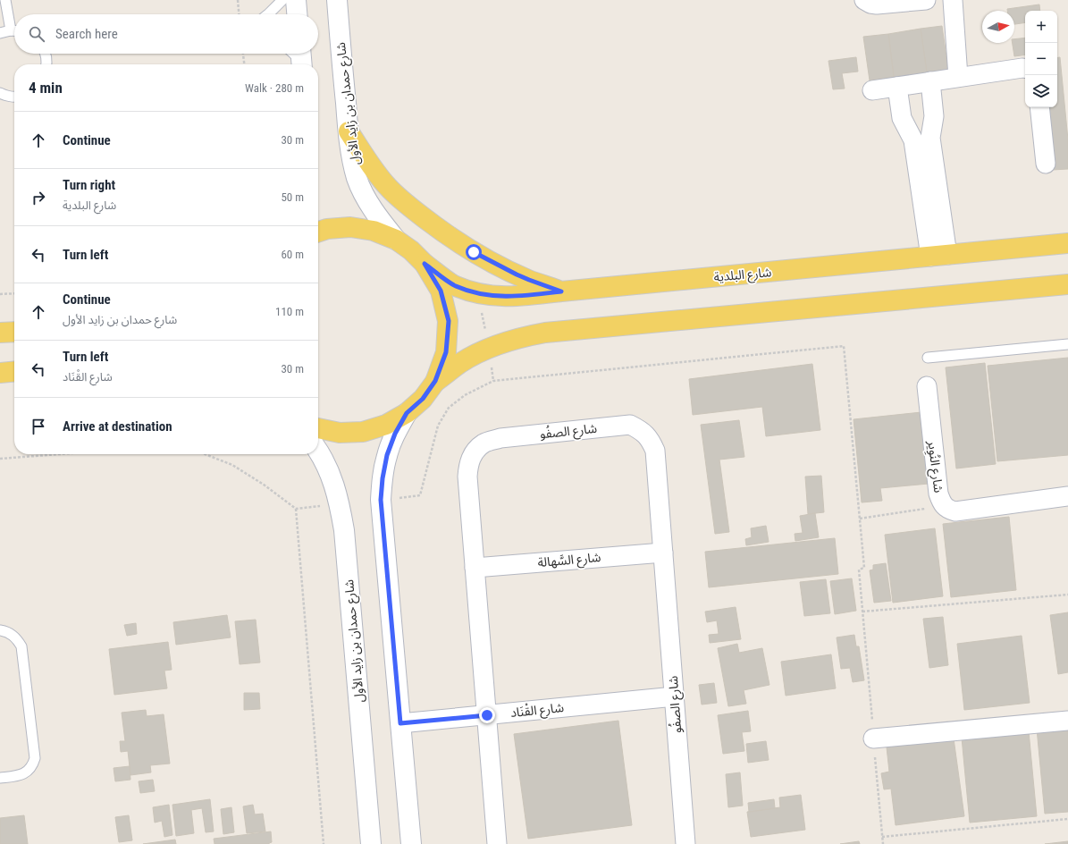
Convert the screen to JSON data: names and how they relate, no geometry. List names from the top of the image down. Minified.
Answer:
{"streets":{"main road":["شارع حمدان بن زايد الأول","شارع البلدية"],"street":["شارع الصفُو","شارع النُوِير","شارع السَّهالة","شارع القْنَاد"]},"crossings":[["شارع الصفُو","شارع السَّهالة"],["شارع الصفُو","شارع القْنَاد"]],"north":"right","page":{"map_buttons":["+","−"],"search":"Search here","heading":["4 min","Walk · 280 m"],"list":[["Continue","30 m"],["Turn right","شارع البلدية","50 m"],["Turn left","60 m"],["Continue","شارع حمدان بن زايد الأول","110 m"],["Turn left","شارع القْنَاد","30 m"],"Arrive at destination"]}}
